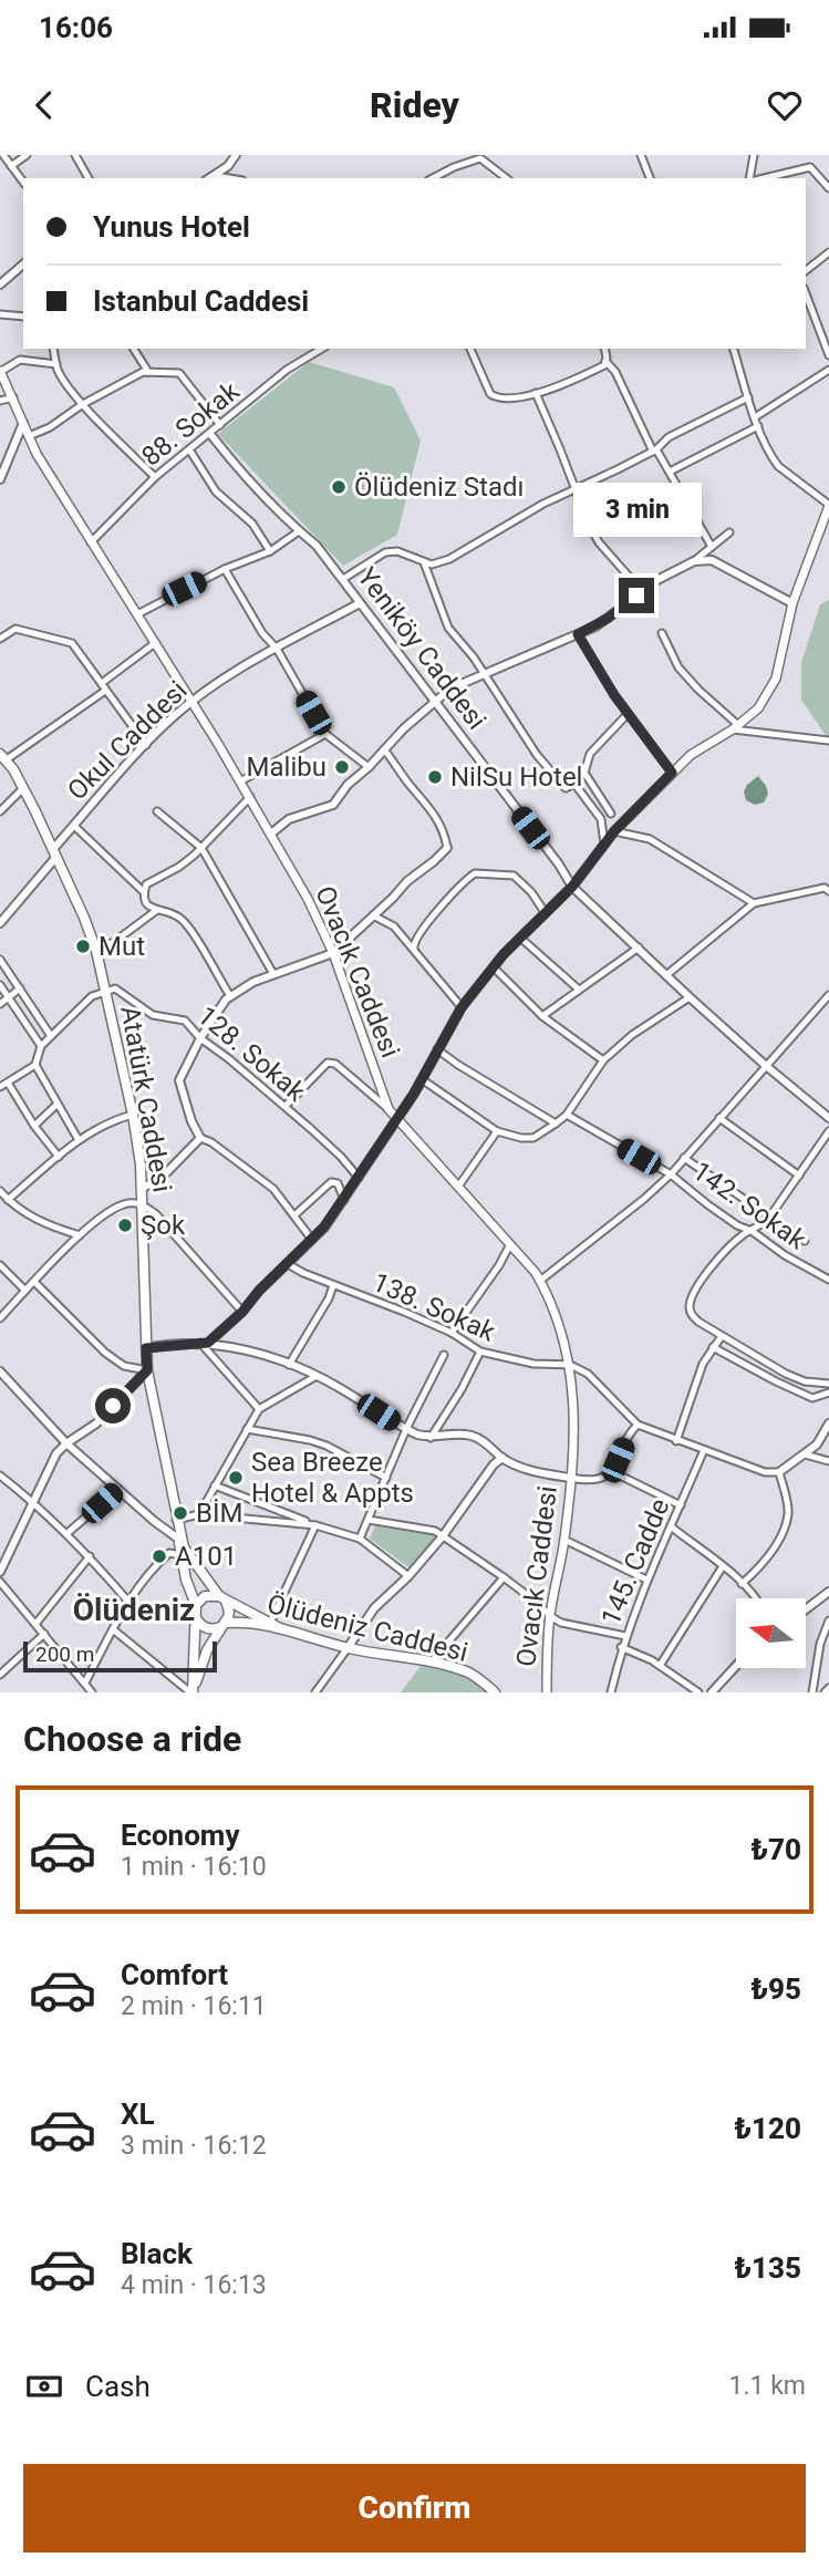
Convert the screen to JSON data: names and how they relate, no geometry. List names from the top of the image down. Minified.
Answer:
{"streets":{"main road":["Ovacık Caddesi","Atatürk Caddesi","Ölüdeniz Caddesi"],"street":["88. Sokak","Yeniköy Caddesi","Okul Caddesi","128. Sokak","142. Sokak","138. Sokak","145. Cadde"]},"crossings":[["88. Sokak","Yeniköy Caddesi"],["88. Sokak","Ovacık Caddesi"],["Yeniköy Caddesi","Okul Caddesi"],["Okul Caddesi","Ovacık Caddesi"],["Okul Caddesi","Atatürk Caddesi"],["Ovacık Caddesi","138. Sokak"],["128. Sokak","Atatürk Caddesi"]],"districts":["Ölüdeniz"],"places":["Ölüdeniz Stadı","Malibu","NilSu Hotel","Mut","Şok","Sea Breeze Hotel & Appts","BİM","A101"],"scale_bar":"200 m","north":"left","page":{"status":"16:06","header":"Ridey","banner":["Yunus Hotel","Istanbul Caddesi"],"bubble":"3 min","scale":"200 m","heading":"Choose a ride","list":[{"name":"Economy","note":"1 min · 16:10","value":"₺70"},{"name":"Comfort","note":"2 min · 16:11","value":"₺95"},{"name":"XL","note":"3 min · 16:12","value":"₺120"},{"name":"Black","note":"4 min · 16:13","value":"₺135"}],"pay":["Cash","1.1 km"],"buttons":"Confirm"}}
